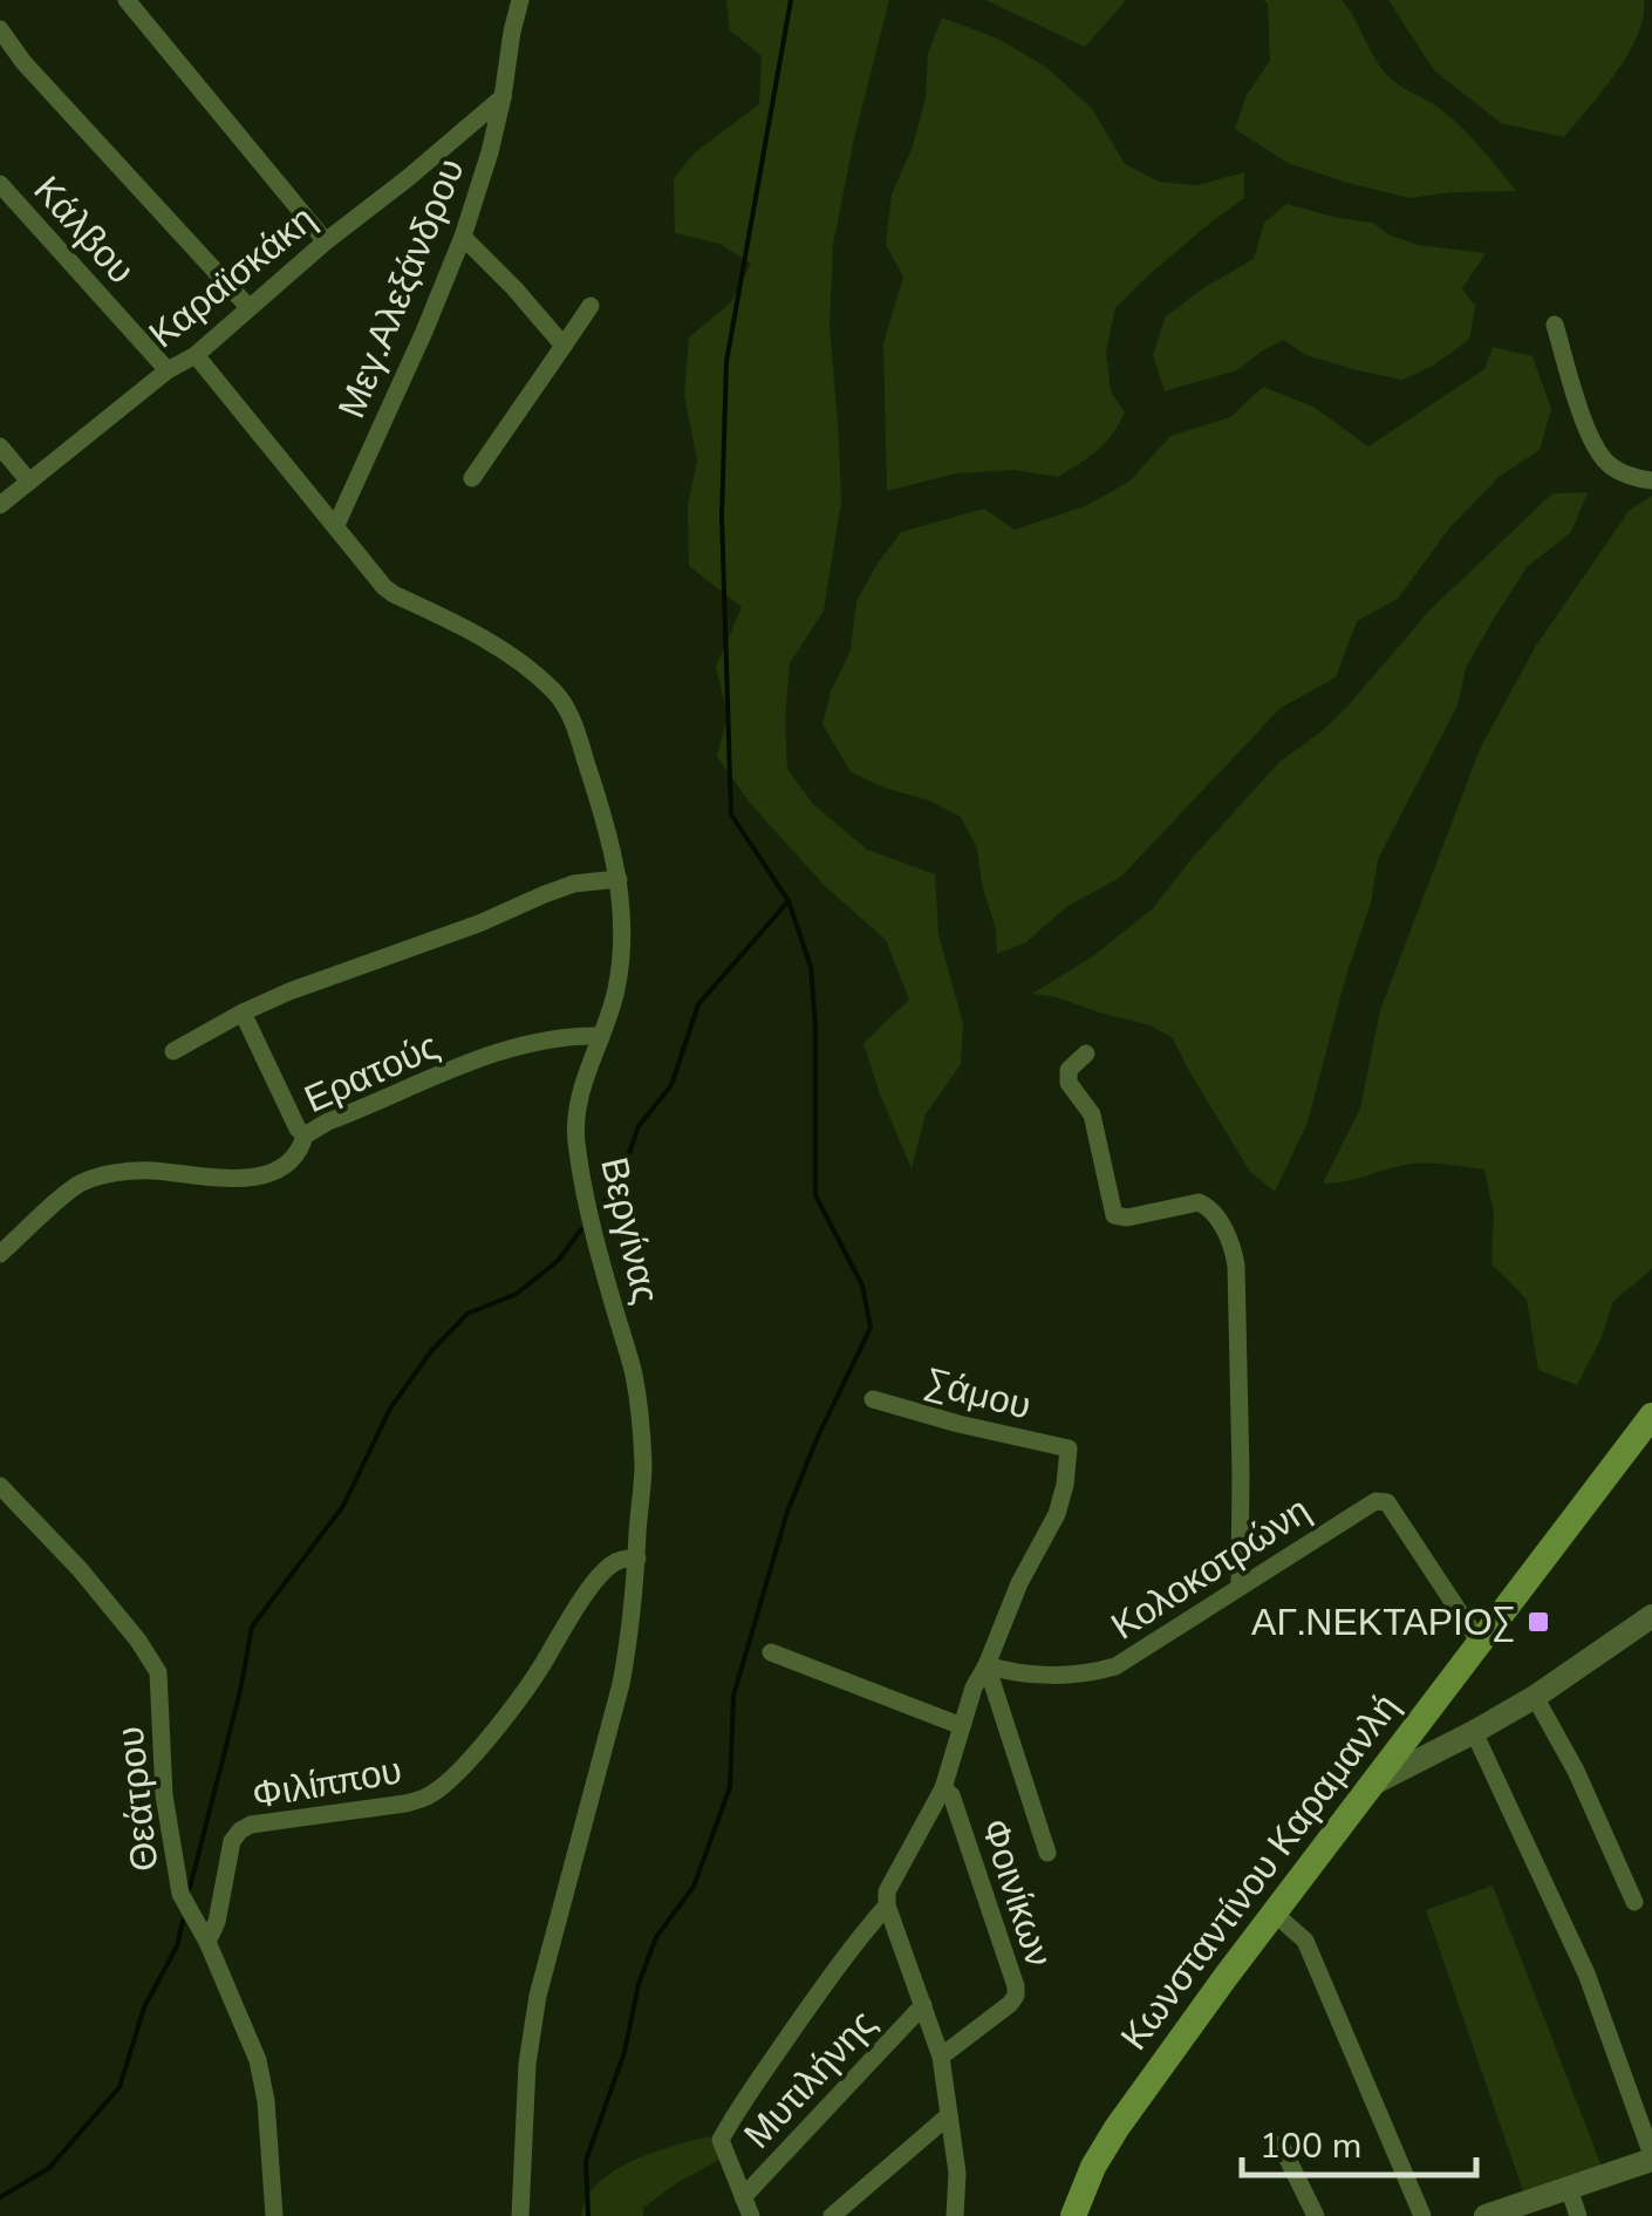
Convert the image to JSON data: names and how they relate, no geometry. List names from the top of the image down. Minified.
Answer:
{"streets":{"main road":["Κωνσταντίνου Καραμανλή"],"street":["Κάλβου","Καραϊσκάκη","Μεγ.Αλεξάνδρου","Ερατούς","Βεργίνας","Σάμου","Κολοκοτρώνη","Φιλίππου","Θεάτρου","Φοινίκων","Μυτιλήνης"]},"crossings":[["Κάλβου","Καραϊσκάκη"],["Καραϊσκάκη","Μεγ.Αλεξάνδρου"],["Καραϊσκάκη","Βεργίνας"],["Μεγ.Αλεξάνδρου","Βεργίνας"],["Ερατούς","Βεργίνας"],["Βεργίνας","Φιλίππου"],["Σάμου","Κολοκοτρώνη"],["Κολοκοτρώνη","Κωνσταντίνου Καραμανλή"],["Φιλίππου","Θεάτρου"]],"places":{"transit":["ΑΓ.ΝΕΚΤΑΡΙΟΣ"]},"scale_bar":"100 m"}
